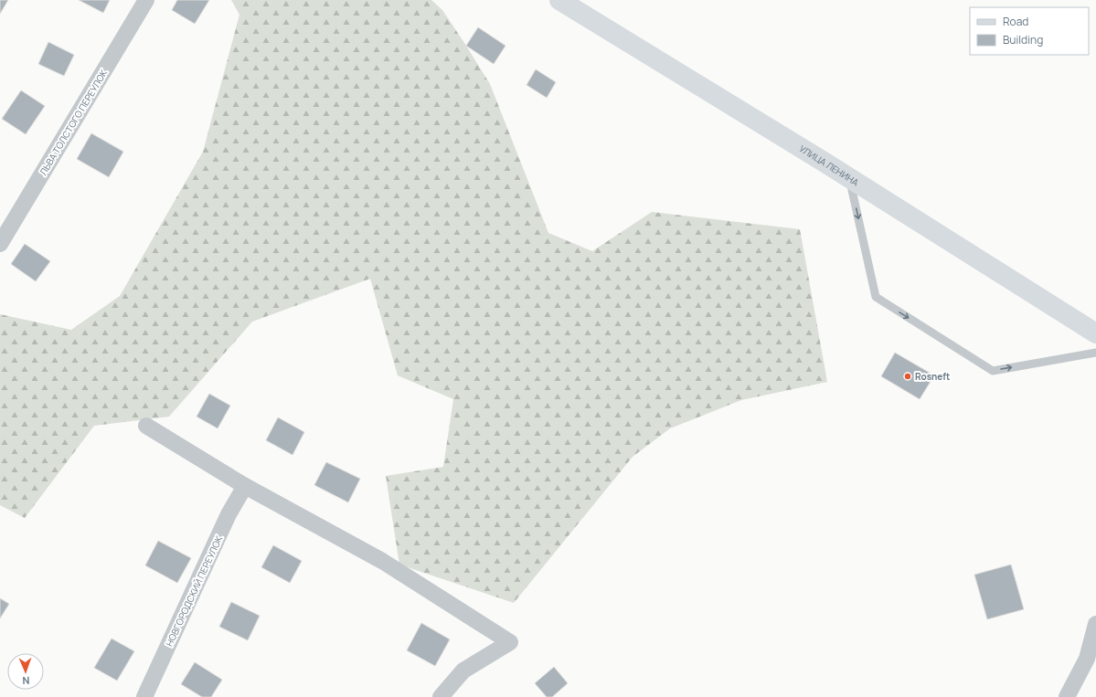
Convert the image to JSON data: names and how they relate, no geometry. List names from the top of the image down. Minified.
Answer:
{"streets":{"main road":["УЛИЦА ЛЕНИНА"],"street":["ЛЬВА ТОЛСТОГО ПЕРЕУЛОК","НОВГОРОДСКИЙ ПЕРЕУЛОК"]},"places":["Rosneft"],"legend":["Road","Building"],"north":"bottom"}
